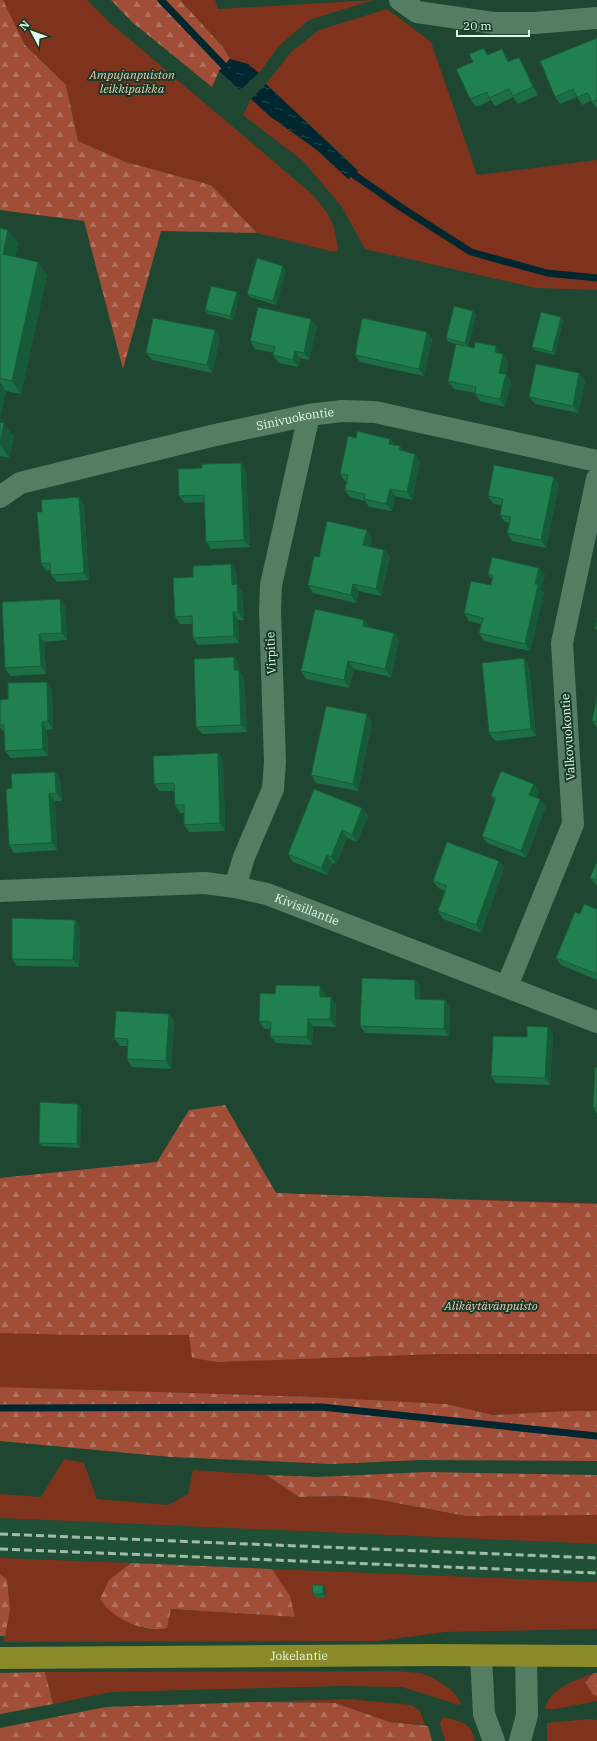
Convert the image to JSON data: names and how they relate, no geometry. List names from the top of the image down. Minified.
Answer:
{"streets":{"main road":["Jokelantie"],"street":["Sinivuokontie","Virpitie","Valkovuokontie","Kivisillantie"]},"crossings":[["Sinivuokontie","Virpitie"],["Virpitie","Kivisillantie"],["Valkovuokontie","Kivisillantie"]],"parks":["Ampujanpuiston leikkipaikka","Alikäytävänpuisto"],"scale_bar":"20 m","north":"top left"}
